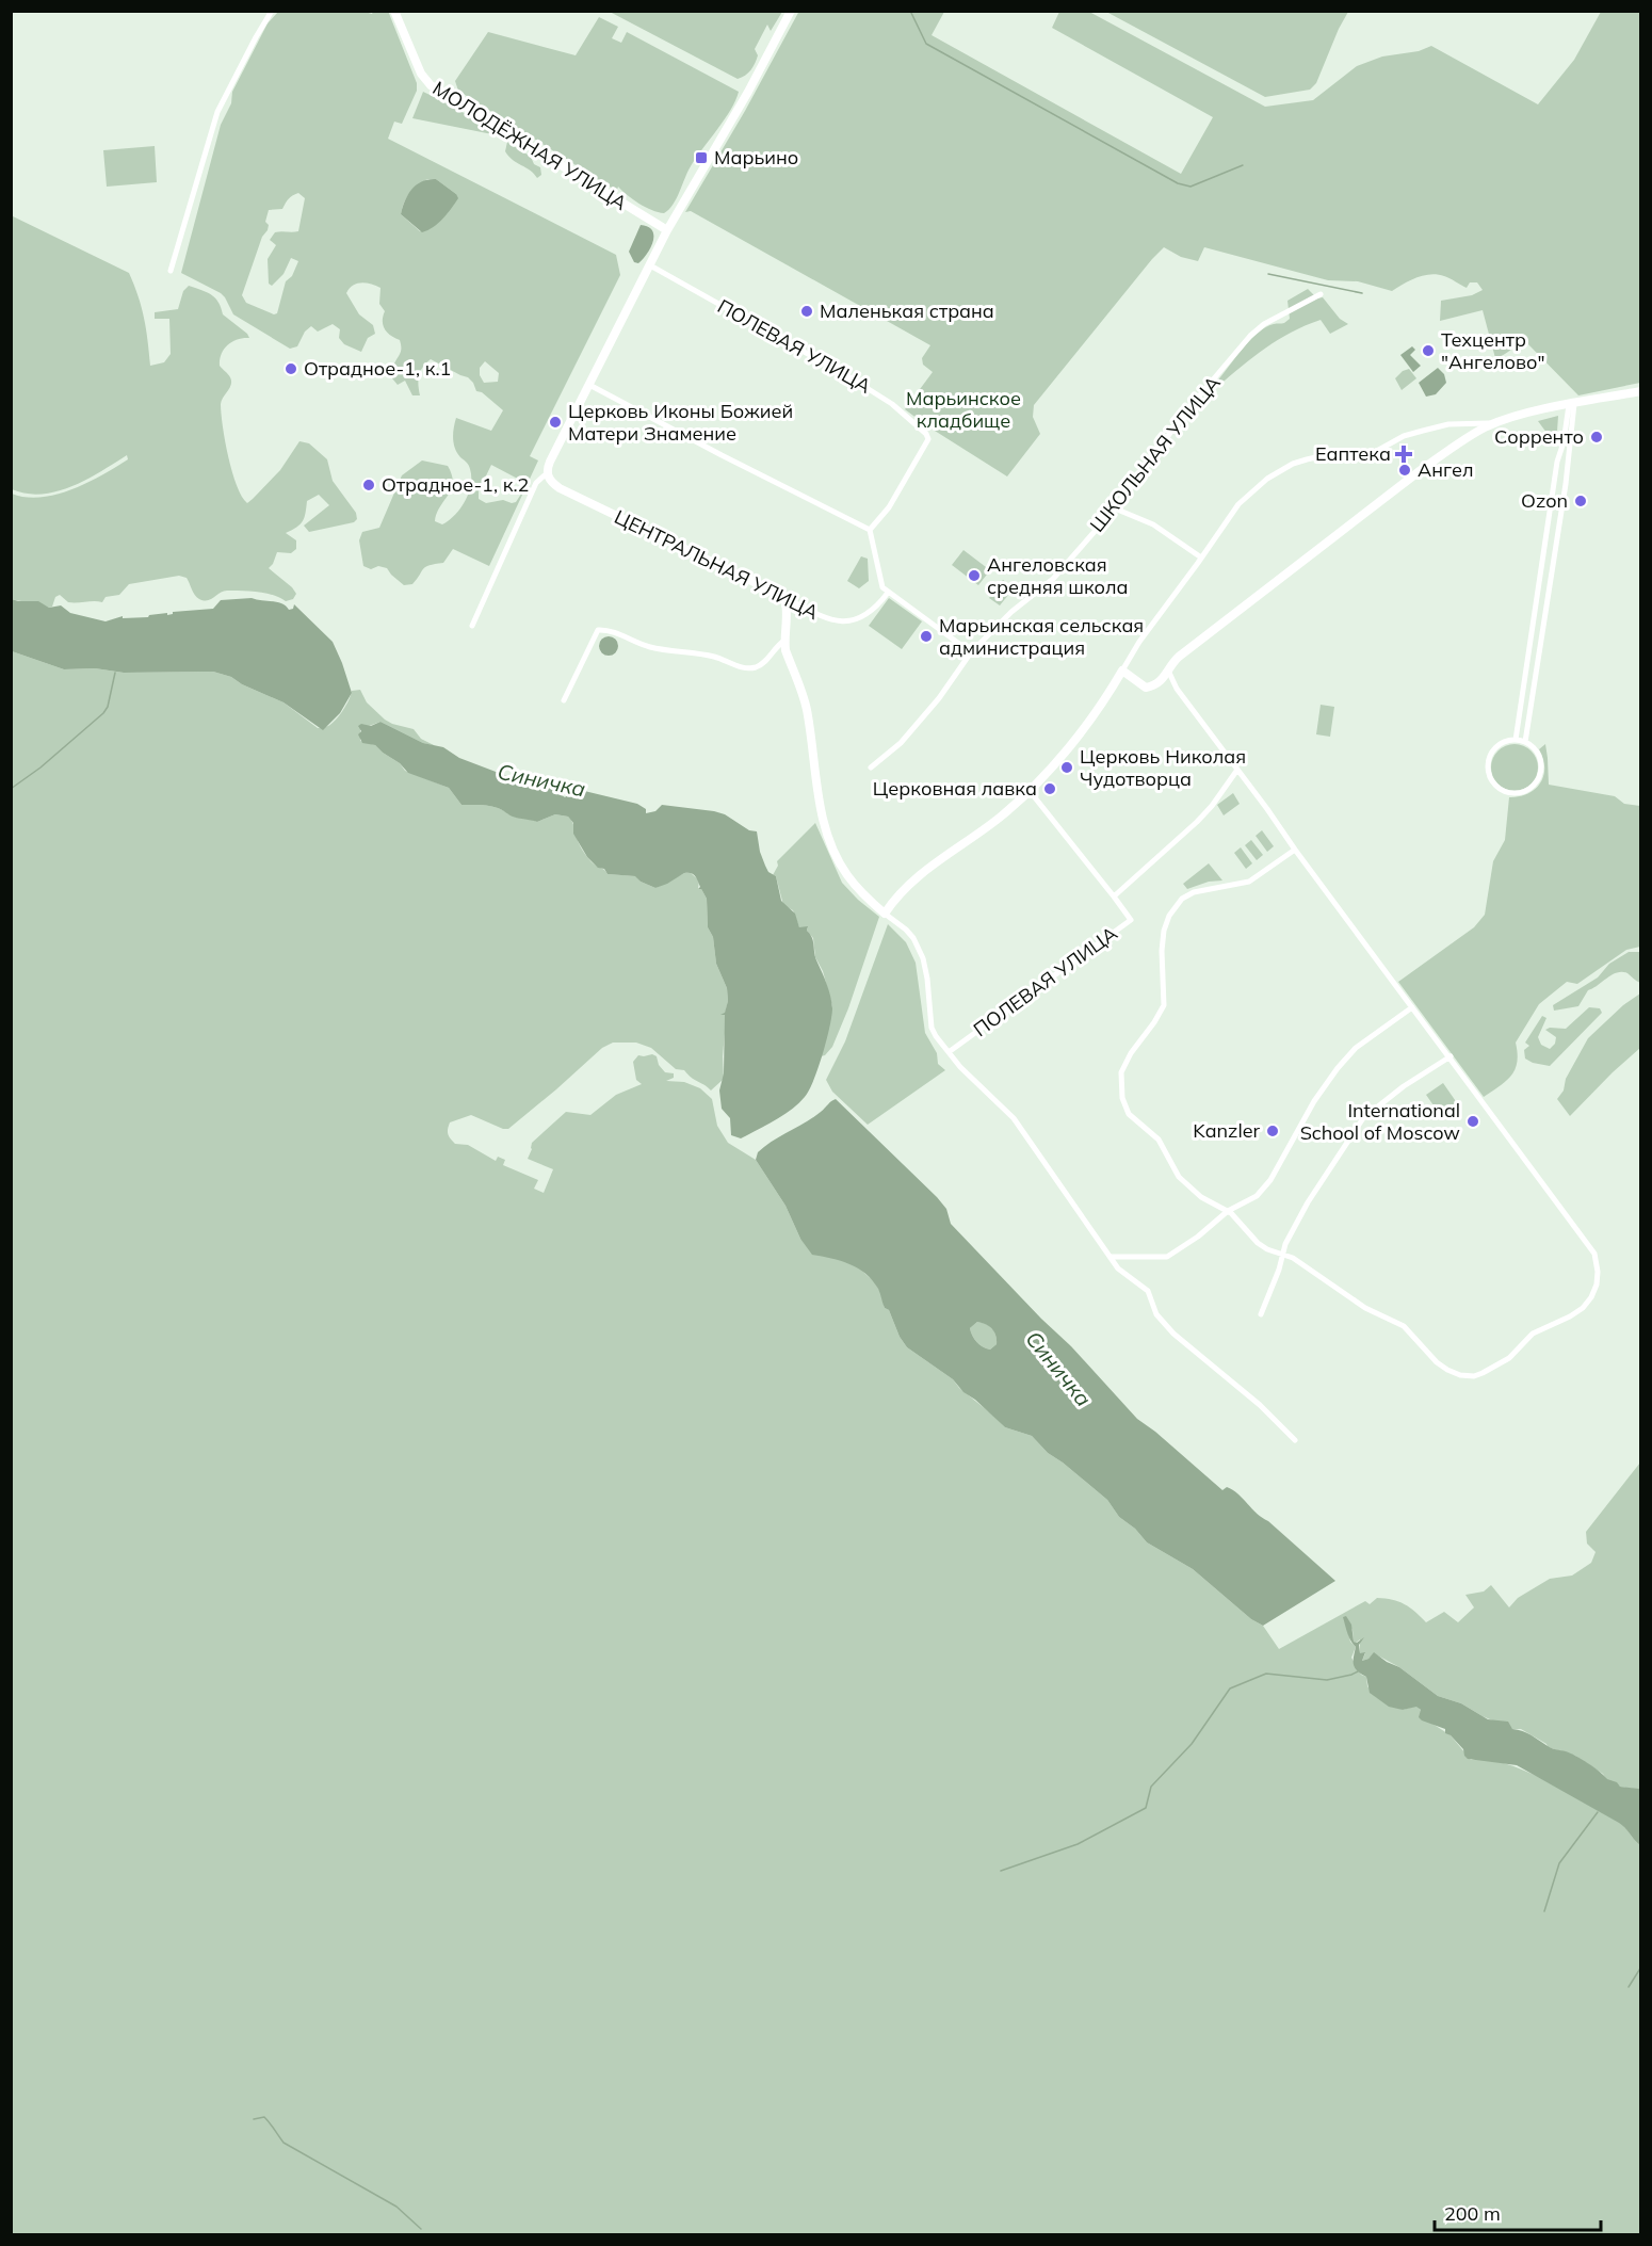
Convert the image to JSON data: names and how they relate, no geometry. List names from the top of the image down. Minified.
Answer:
{"streets":{"street":["МОЛОДЁЖНАЯ УЛИЦА","ПОЛЕВАЯ УЛИЦА","ШКОЛЬНАЯ УЛИЦА","ЦЕНТРАЛЬНАЯ УЛИЦА"]},"water":["Синичка"],"parks":["Марьинское кладбище"],"places":{"transit":["Марьино"],"other":["Маленькая страна","Техцентр \"Ангелово\"","Отрадное-1, к.1","Церковь Иконы Божией Матери Знамение","Сорренто","Ангел","Отрадное-1, к.2","Ozon","Ангеловская средняя школа","Марьинская сельская администрация","Церковь Николая Чудотворца","Церковная лавка","International School of Moscow","Kanzler"],"health":["Еаптека"]},"scale_bar":"200 m"}
